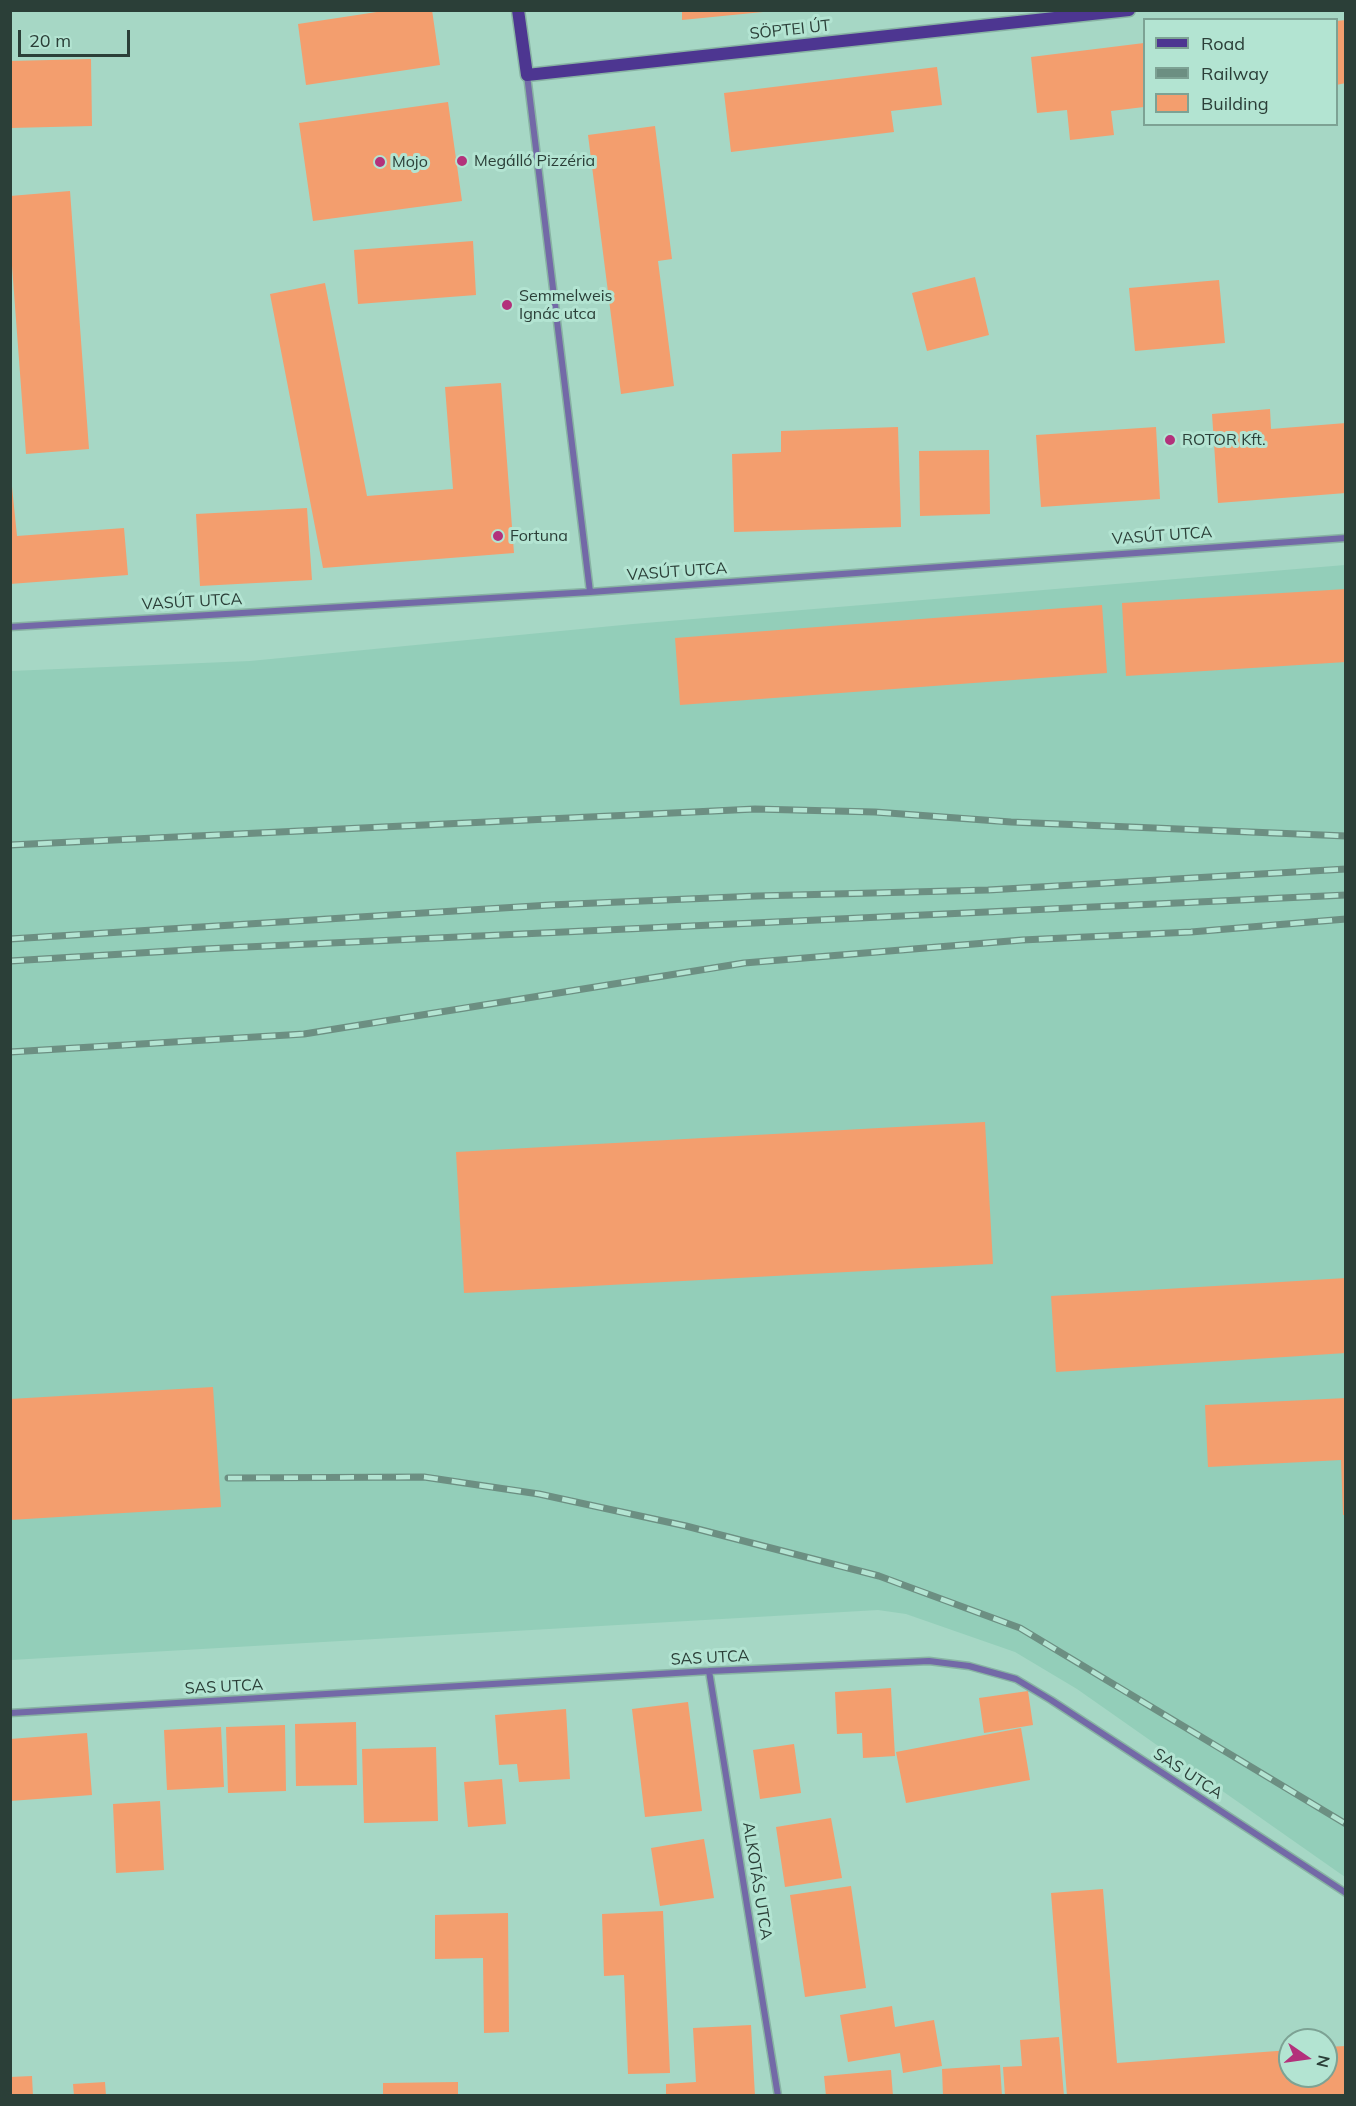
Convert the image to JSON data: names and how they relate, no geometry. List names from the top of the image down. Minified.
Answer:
{"streets":{"street":["SÖPTEI ÚT","VASÚT UTCA","SAS UTCA","ALKOTÁS UTCA"]},"crossings":[["SAS UTCA","ALKOTÁS UTCA"]],"places":["Megálló Pizzéria","Mojo","Semmelweis Ignác utca","ROTOR Kft.","Fortuna"],"legend":["Road","Railway","Building"],"scale_bar":"20 m","north":"right"}
